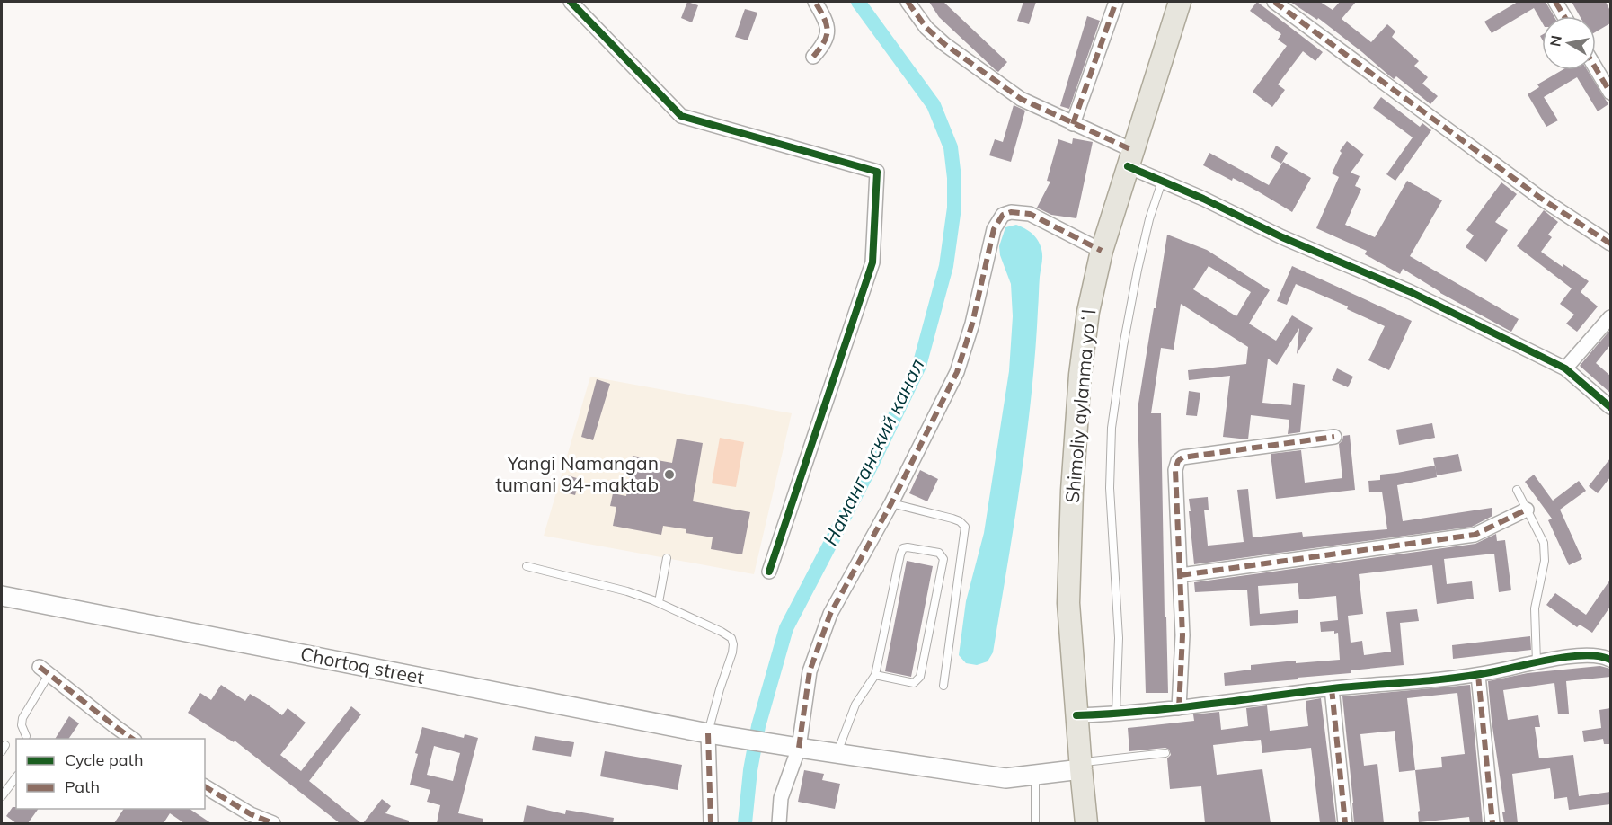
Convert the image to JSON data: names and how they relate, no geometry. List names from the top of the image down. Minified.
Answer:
{"streets":{"main road":["Shimoliy aylanma yoʻl","Chortoq street"]},"crossings":[["Shimoliy aylanma yoʻl","Chortoq street"]],"water":["Наманганский канал"],"places":["Yangi Namangan tumani 94-maktab"],"legend":["Cycle path","Path"],"north":"left"}
